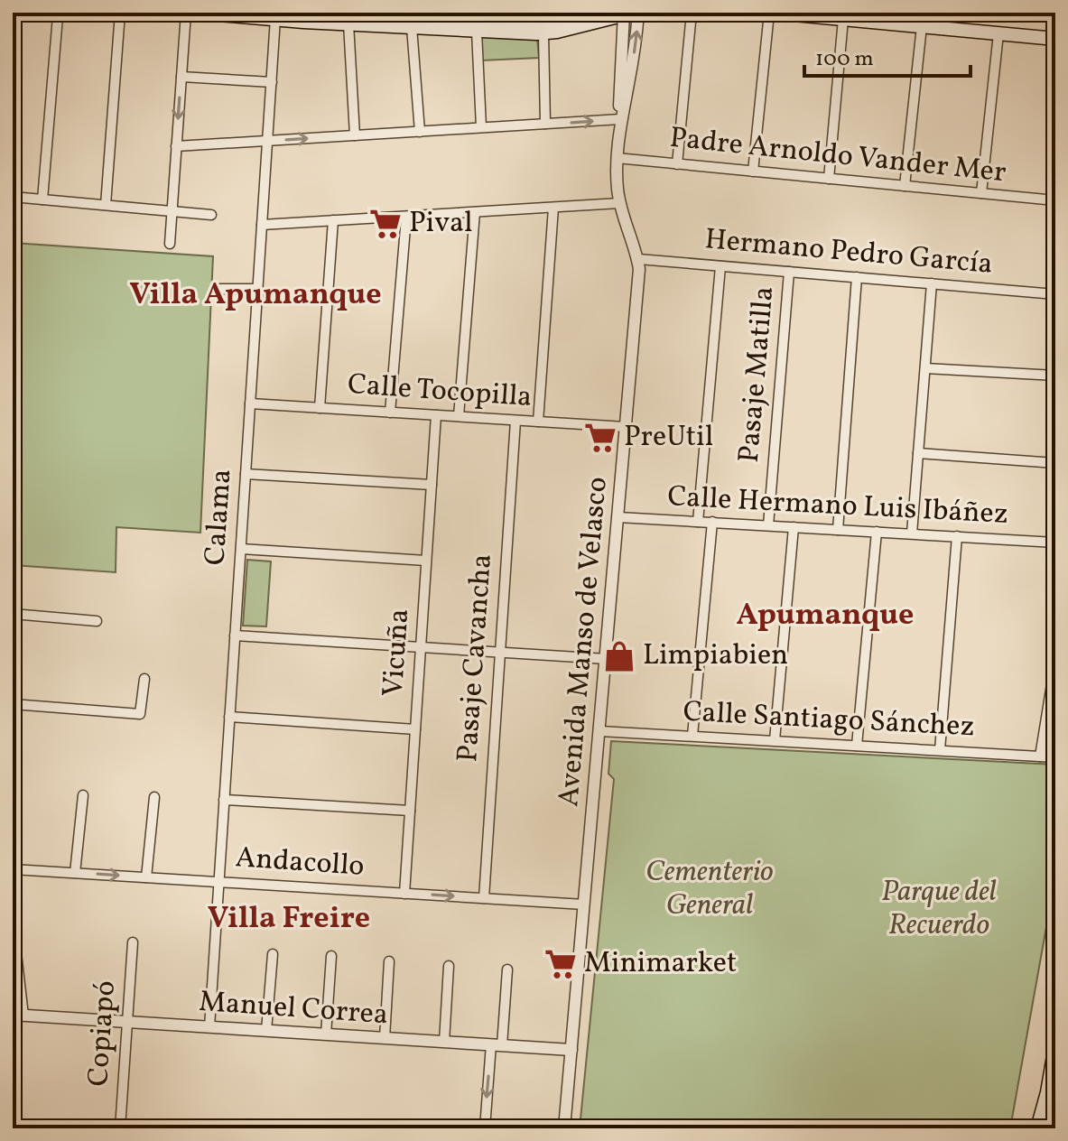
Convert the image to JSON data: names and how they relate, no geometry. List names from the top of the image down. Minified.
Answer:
{"streets":{"street":["Padre Arnoldo Vander Mer","Hermano Pedro García","Pasaje Matilla","Calle Tocopilla","Calle Hermano Luis Ibáñez","Calama","Avenida Manso de Velasco","Vicuña","Pasaje Cavancha","Calle Santiago Sánchez","Andacollo","Manuel Correa","Copiapó"]},"crossings":[["Padre Arnoldo Vander Mer","Avenida Manso de Velasco"],["Hermano Pedro García","Pasaje Matilla"],["Hermano Pedro García","Avenida Manso de Velasco"],["Pasaje Matilla","Calle Hermano Luis Ibáñez"],["Calle Tocopilla","Calama"],["Calle Tocopilla","Avenida Manso de Velasco"],["Calle Tocopilla","Vicuña"],["Calle Tocopilla","Pasaje Cavancha"],["Calle Hermano Luis Ibáñez","Avenida Manso de Velasco"],["Calama","Andacollo"],["Calama","Manuel Correa"],["Avenida Manso de Velasco","Calle Santiago Sánchez"],["Avenida Manso de Velasco","Andacollo"],["Avenida Manso de Velasco","Manuel Correa"],["Vicuña","Andacollo"],["Pasaje Cavancha","Andacollo"],["Manuel Correa","Copiapó"]],"districts":["Villa Apumanque","Apumanque","Villa Freire"],"parks":["Cementerio General","Parque del Recuerdo"],"places":{"supermarket":["Pival","PreUtil","Minimarket"],"shop":["Limpiabien"]},"scale_bar":"100 m"}
